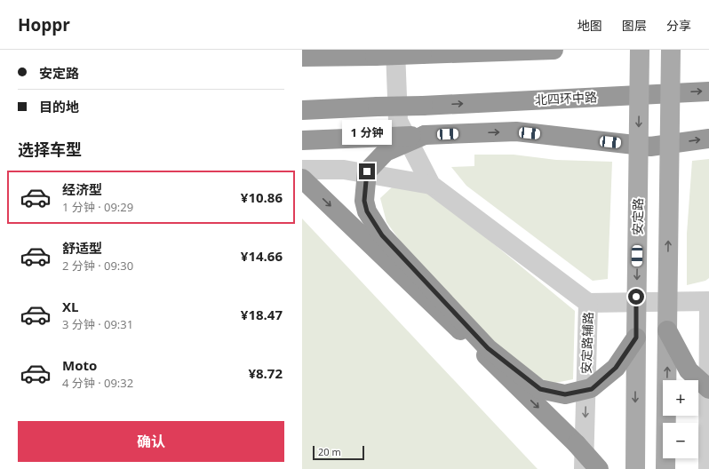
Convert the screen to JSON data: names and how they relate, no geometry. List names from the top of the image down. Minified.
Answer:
{"streets":{"highway":["北四环中路"],"main road":["安定路"],"street":["安定路辅路"]},"scale_bar":"20 m","page":{"header":"Hoppr","nav":["地图","图层","分享"],"banner":["安定路","目的地"],"bubble":"1 分钟","heading":"选择车型","list":[{"name":"经济型","note":"1 分钟 · 09:29","value":"¥10.86"},{"name":"舒适型","note":"2 分钟 · 09:30","value":"¥14.66"},{"name":"XL","note":"3 分钟 · 09:31","value":"¥18.47"},{"name":"Moto","note":"4 分钟 · 09:32","value":"¥8.72"}],"map_buttons":["+","−"],"buttons":"确认","scale":"20 m"}}
